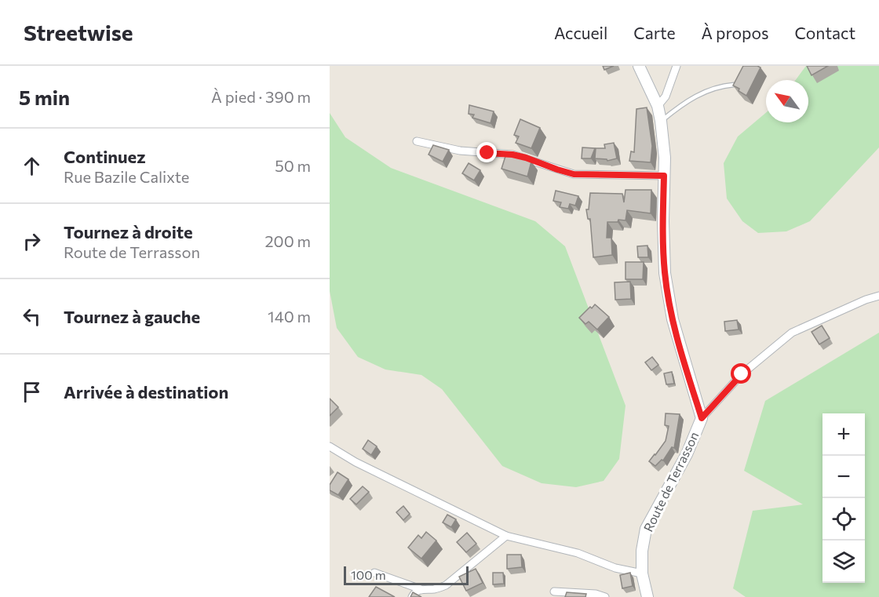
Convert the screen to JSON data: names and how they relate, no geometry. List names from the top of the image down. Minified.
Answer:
{"streets":{"street":["Route de Terrasson"]},"scale_bar":"100 m","north":"top left","page":{"header":"Streetwise","nav":["Accueil","Carte","À propos","Contact"],"heading":["5 min","À pied · 390 m"],"list":[["Continuez","Rue Bazile Calixte","50 m"],["Tournez à droite","Route de Terrasson","200 m"],["Tournez à gauche","140 m"],"Arrivée à destination"],"map_buttons":["+","−"],"scale":"100 m"}}
